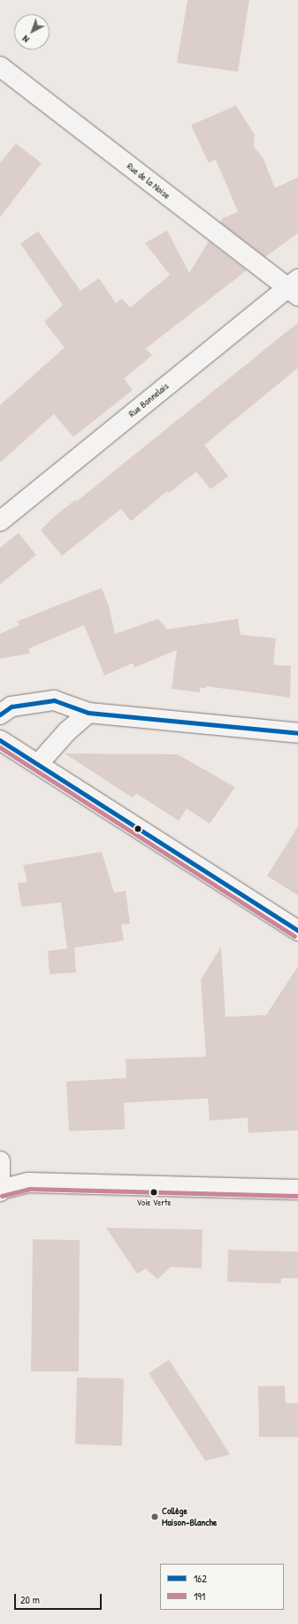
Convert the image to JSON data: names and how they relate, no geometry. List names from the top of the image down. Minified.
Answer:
{"streets":{"street":["Rue de la Noise","Rue Bonnelais"]},"crossings":[["Rue de la Noise","Rue Bonnelais"]],"places":["Voie Verte","Collège Maison-Blanche"],"lines":["transit line 162","transit line 191"],"legend":["162","191"],"scale_bar":"20 m","north":"bottom left"}
